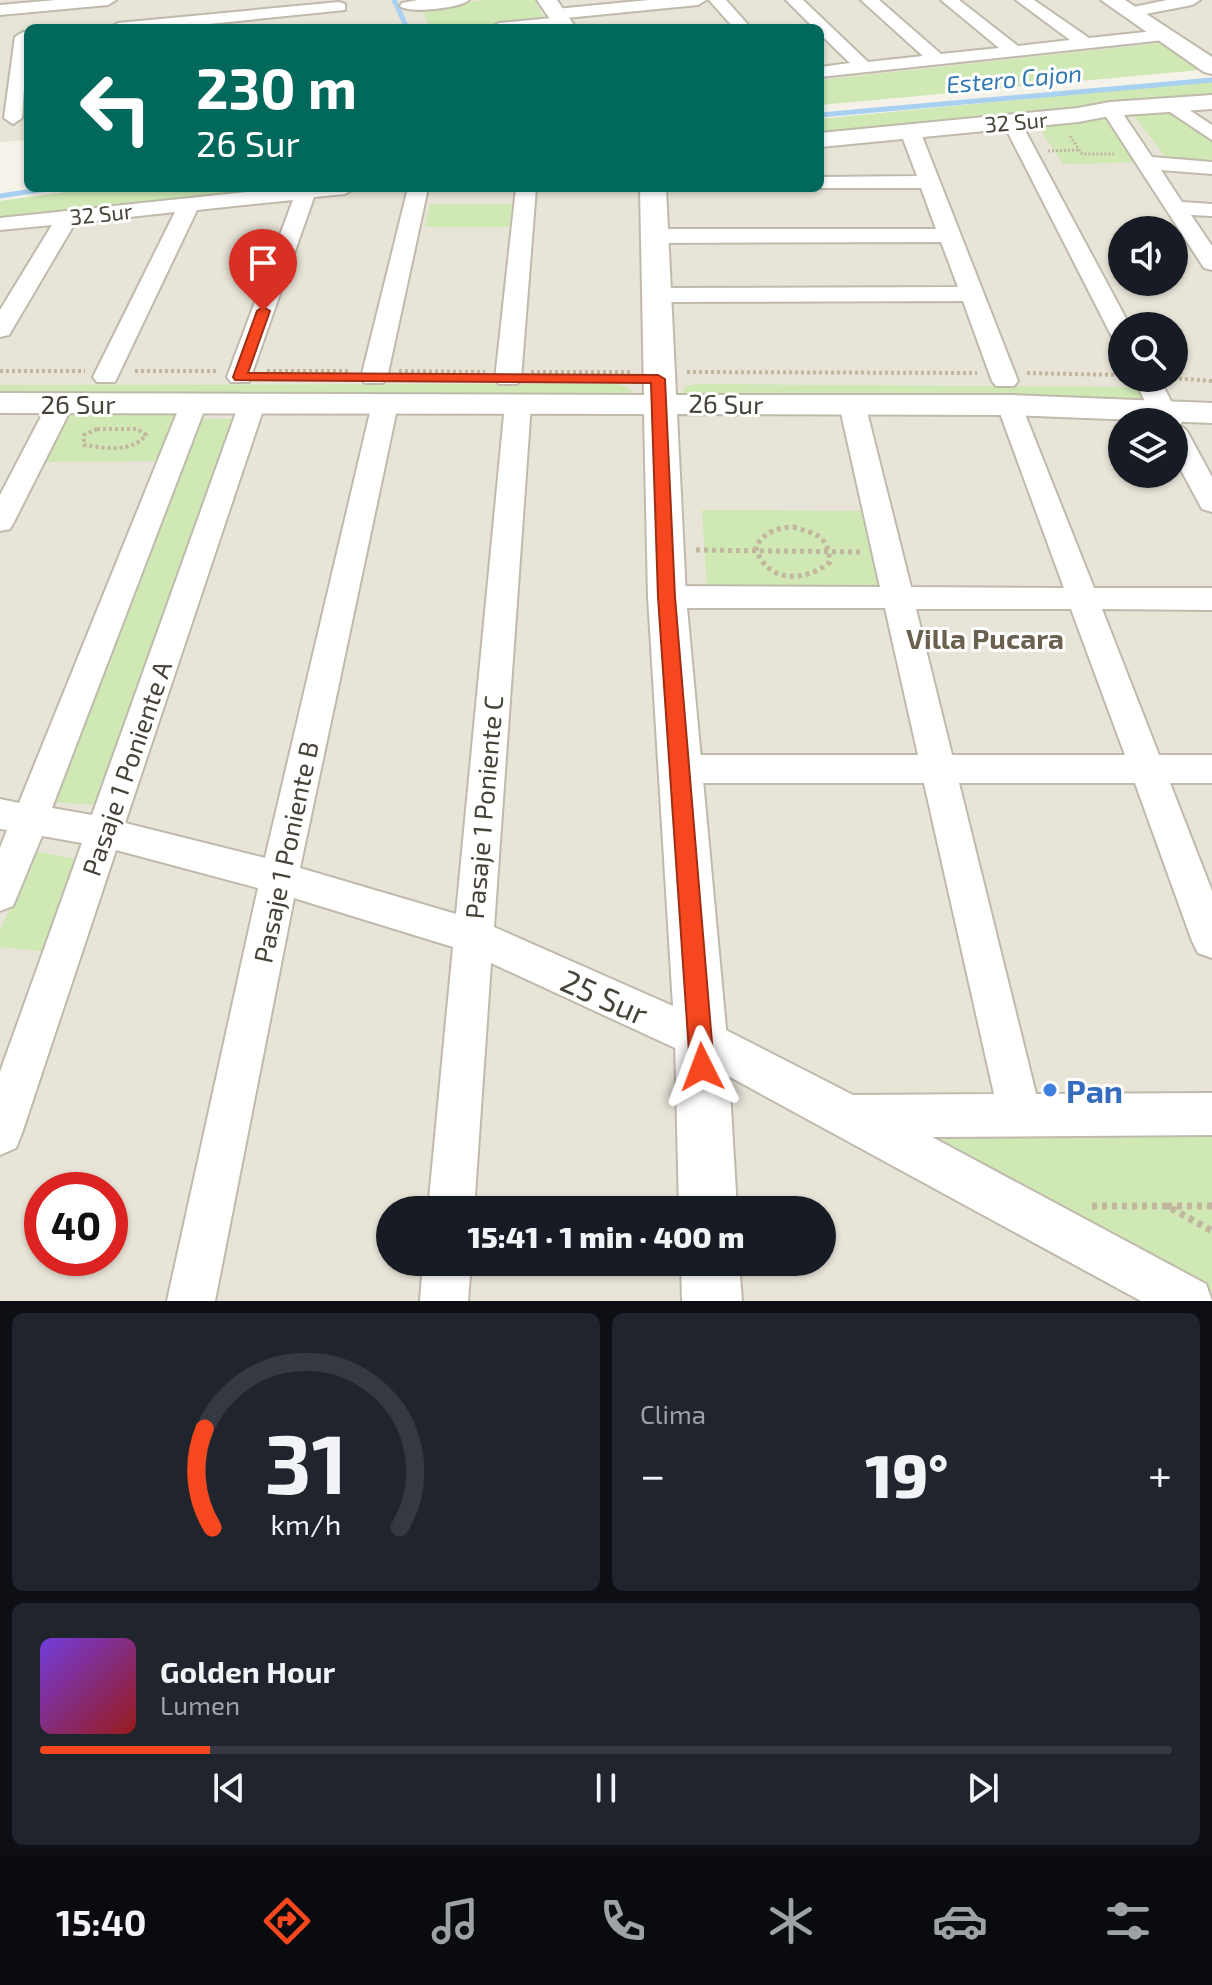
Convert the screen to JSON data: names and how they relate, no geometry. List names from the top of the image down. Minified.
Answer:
{"streets":{"street":["32 Sur","26 Sur","Pasaje 1 Poniente A","Pasaje 1 Poniente C","Pasaje 1 Poniente B","25 Sur"]},"crossings":[["32 Sur","Pasaje 1 Poniente A"],["26 Sur","Pasaje 1 Poniente A"],["26 Sur","Pasaje 1 Poniente C"],["26 Sur","Pasaje 1 Poniente B"],["Pasaje 1 Poniente A","25 Sur"],["Pasaje 1 Poniente C","25 Sur"],["Pasaje 1 Poniente B","25 Sur"]],"districts":["Villa Pucara"],"water":["Estero Cajon"],"places":["Pan"],"page":{"turn":["230 m","26 Sur"],"limit":"40","trip":"15:41 · 1 min · 400 m","tile":"Clima","heat":["−","19°","+"],"song":["Golden Hour","Lumen"],"tabs":"15:40","gauge":["31","km/h"]}}
